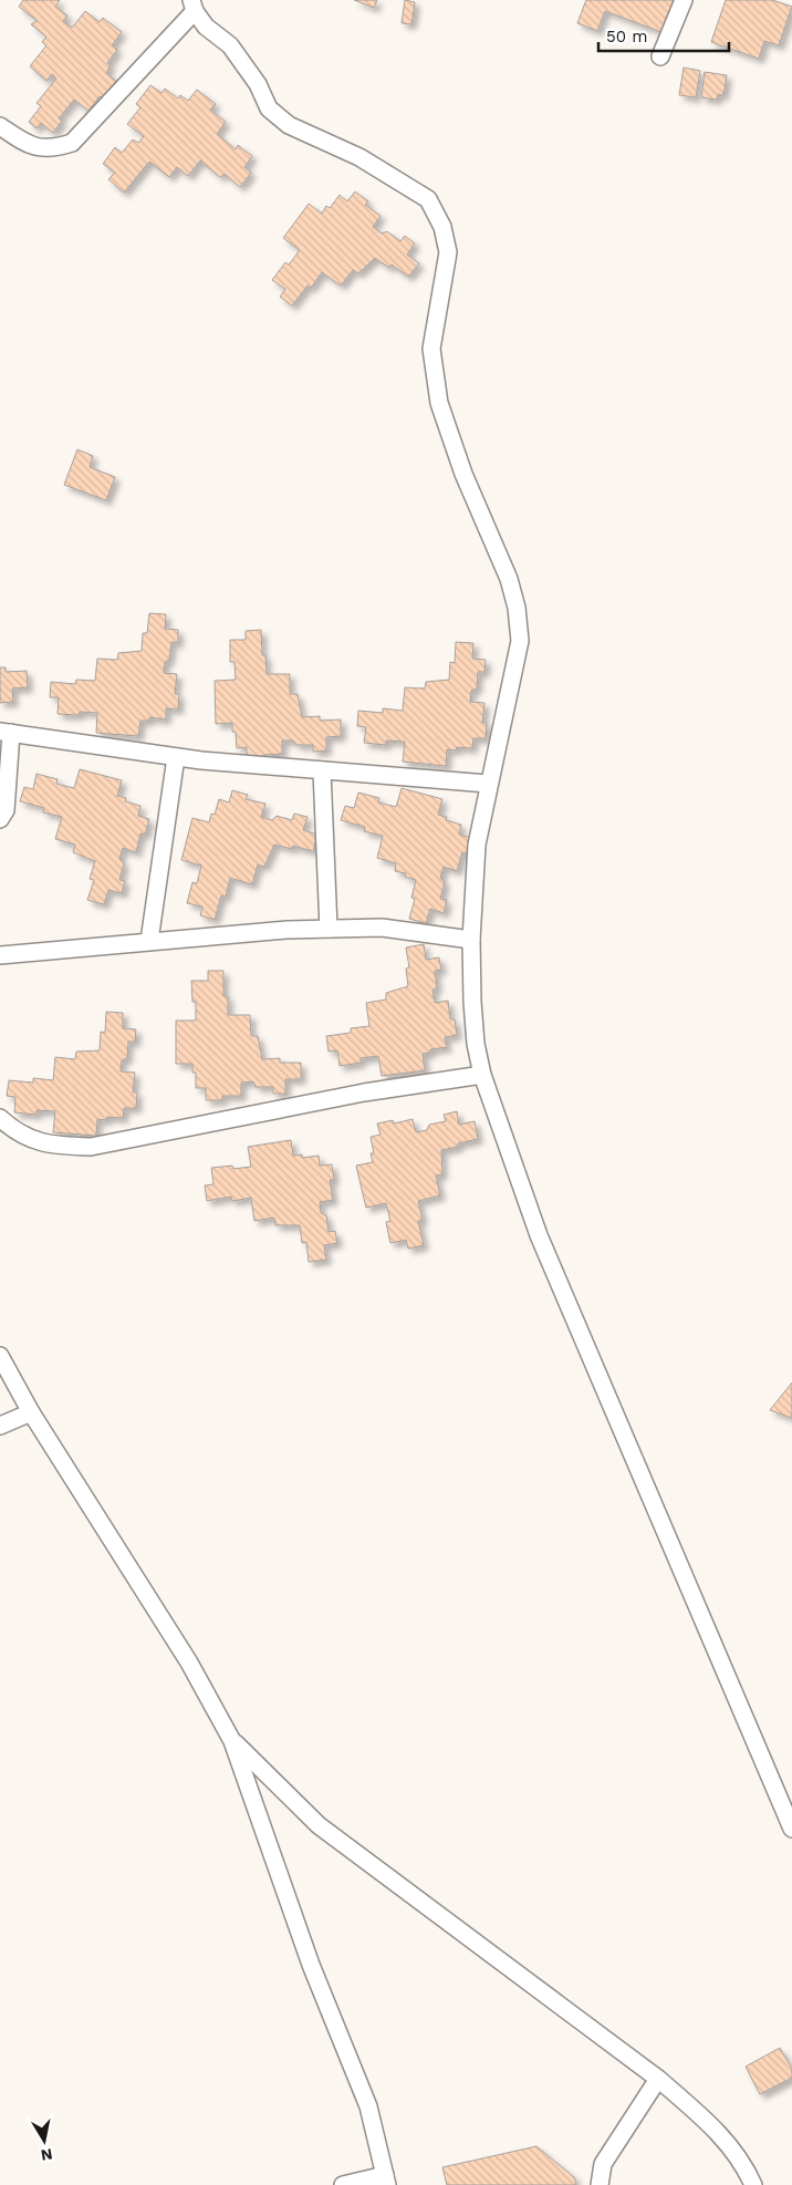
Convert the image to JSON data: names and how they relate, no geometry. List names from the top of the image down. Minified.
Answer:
{"scale_bar":"50 m","north":"bottom"}
